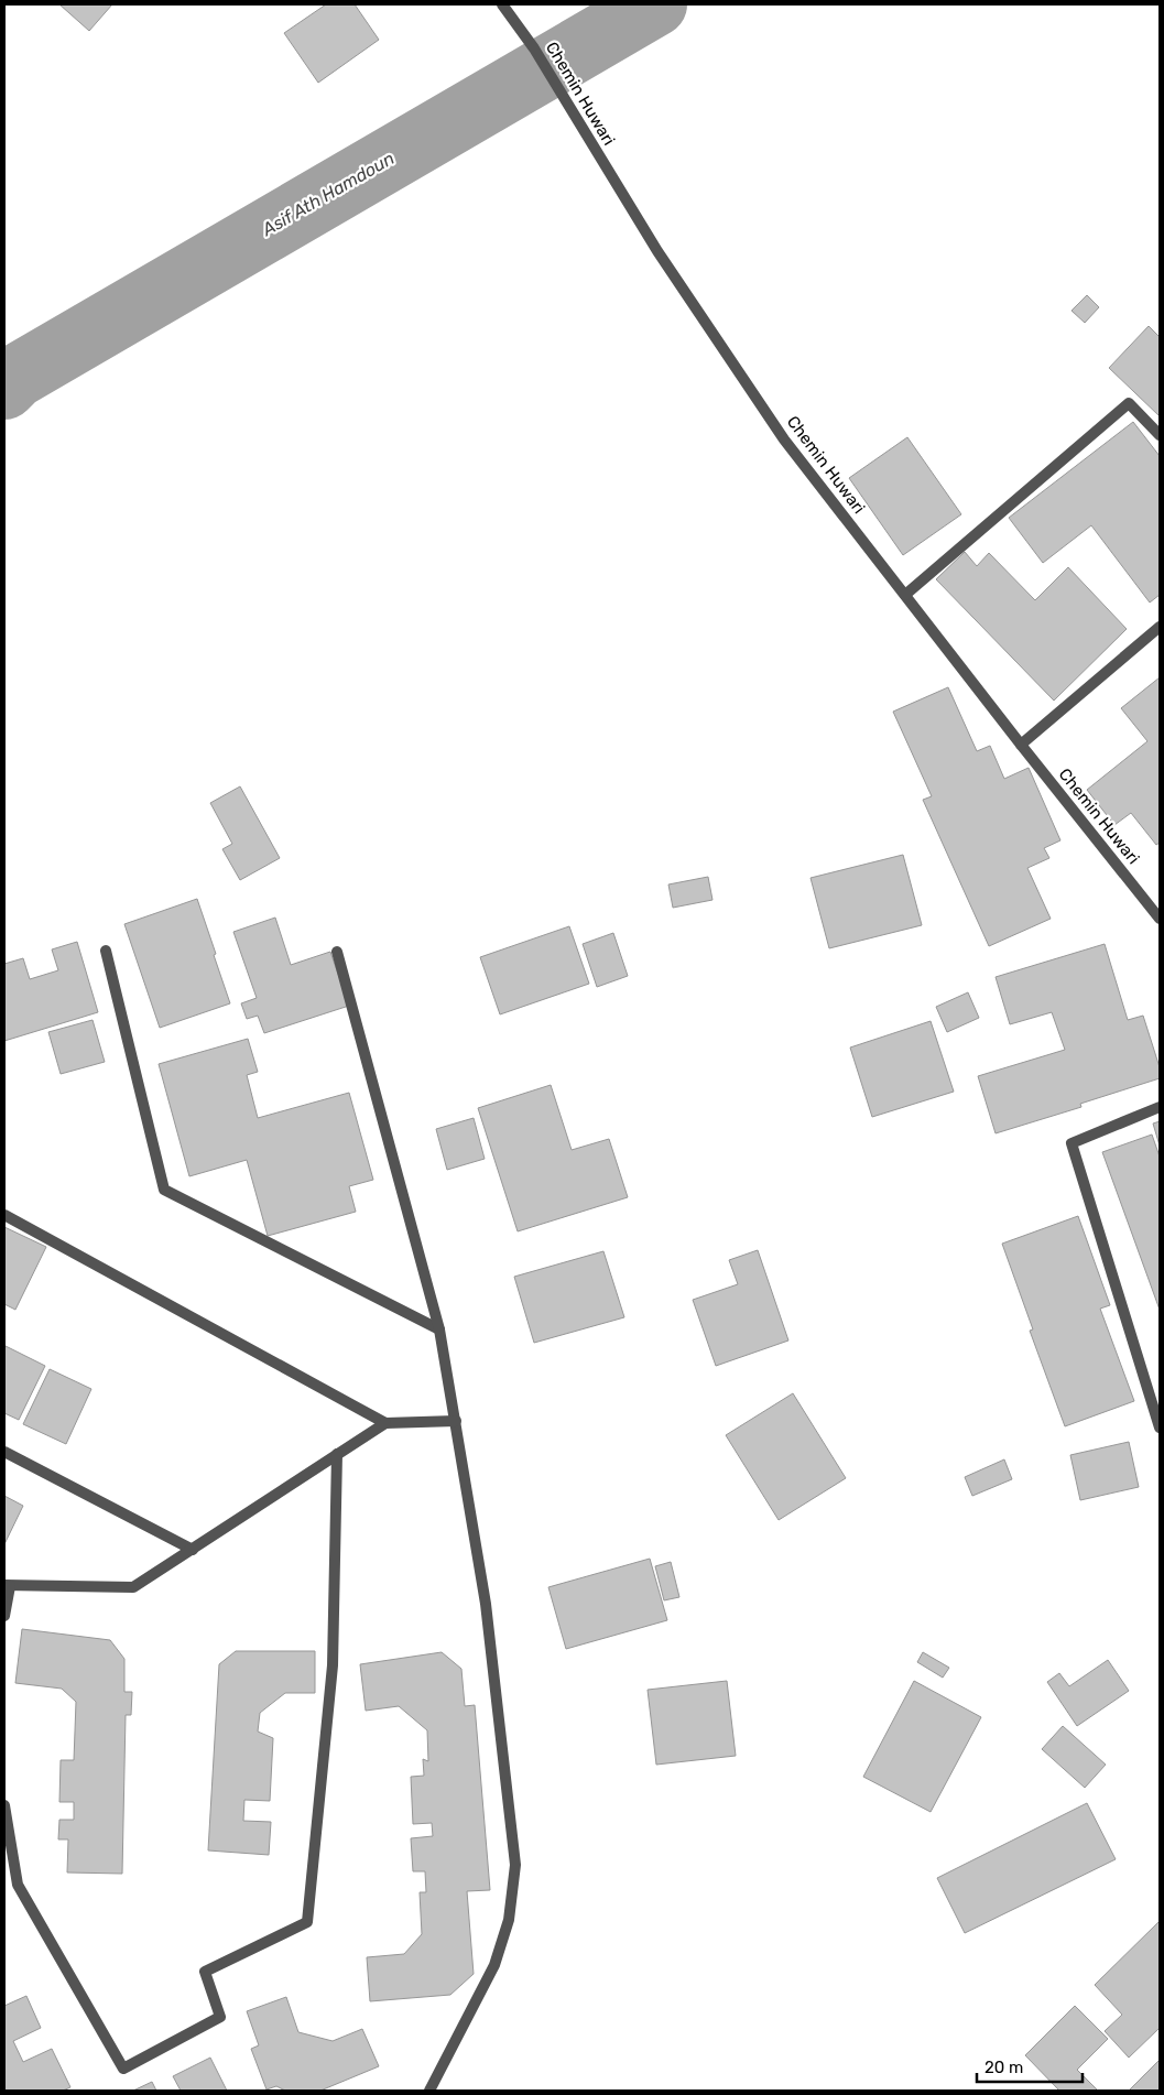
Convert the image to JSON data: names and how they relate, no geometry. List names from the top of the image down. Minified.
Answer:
{"streets":{"street":["Chemin Huwari"]},"water":["Asif Ath Hamdoun"],"scale_bar":"20 m"}
